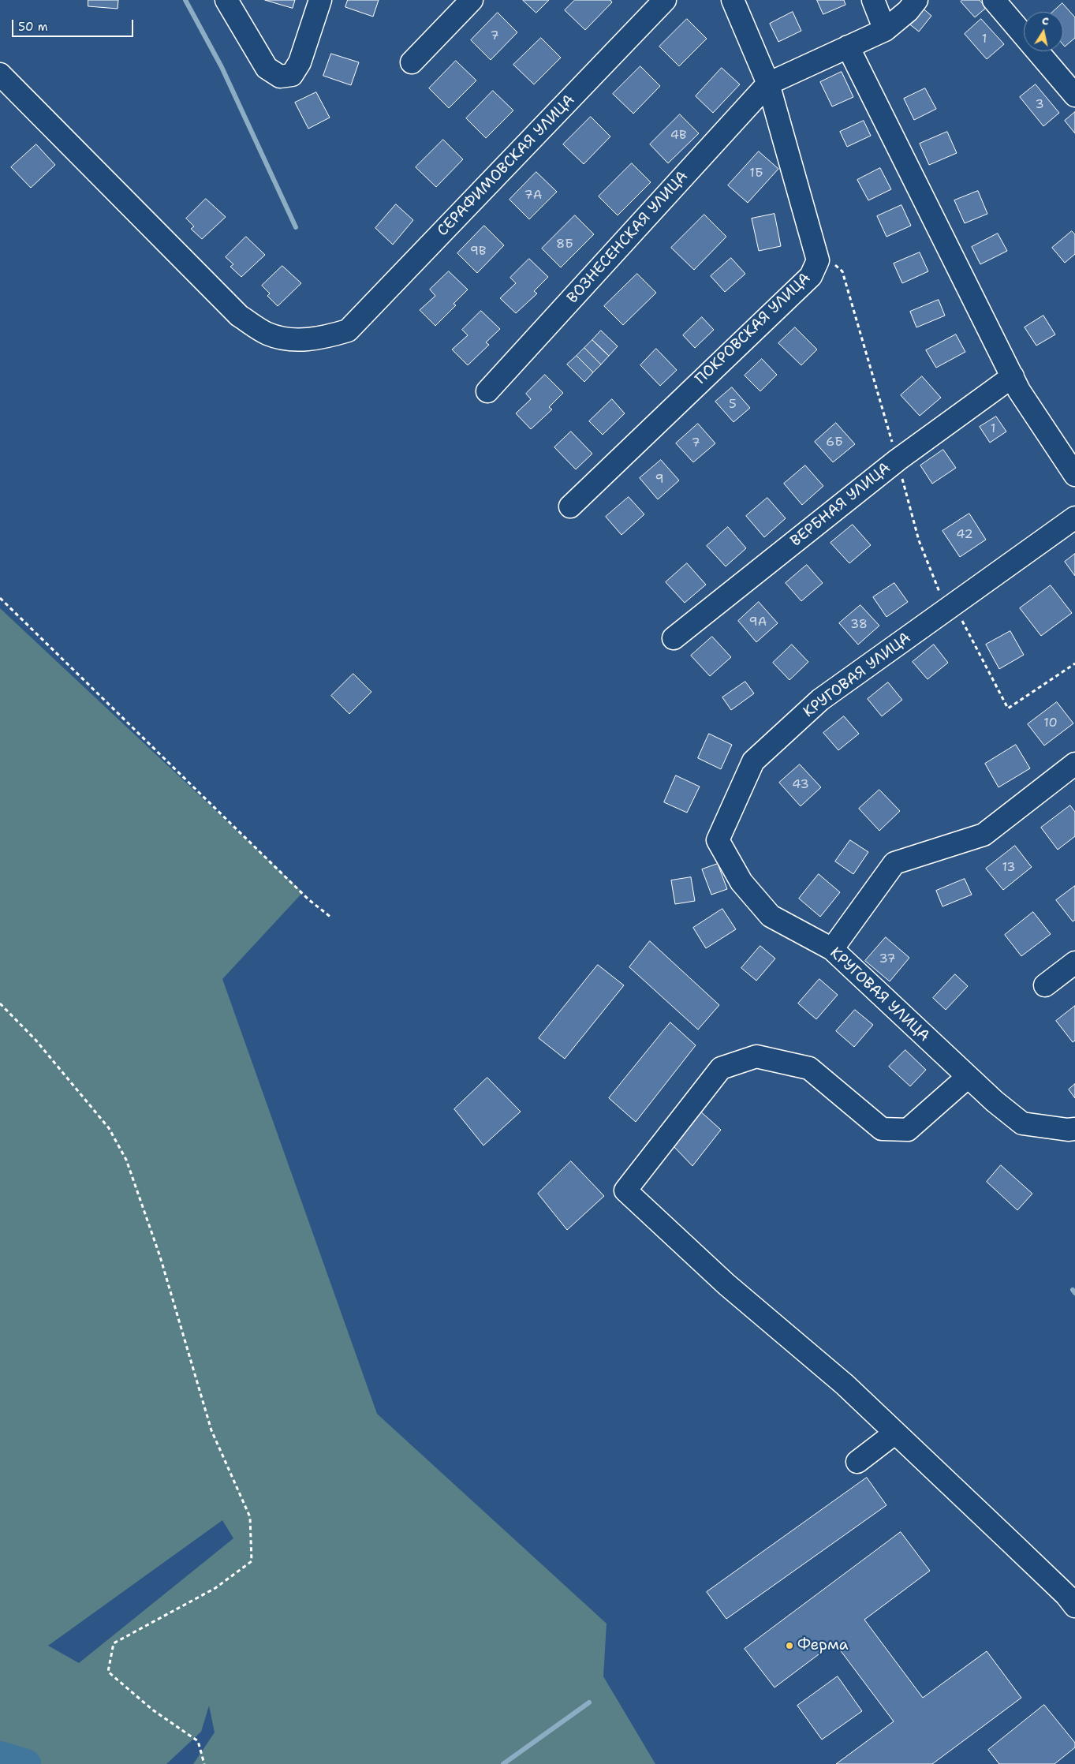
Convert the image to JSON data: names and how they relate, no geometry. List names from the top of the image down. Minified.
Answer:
{"streets":{"street":["СЕРАФИМОВСКАЯ УЛИЦА","ВОЗНЕСЕНСКАЯ УЛИЦА","ПОКРОВСКАЯ УЛИЦА","ВЕРБНАЯ УЛИЦА","КРУГОВАЯ УЛИЦА"]},"crossings":[["ВОЗНЕСЕНСКАЯ УЛИЦА","ПОКРОВСКАЯ УЛИЦА"]],"places":["Ферма"],"house_numbers":["7","1","3","4В","1Б","7А","8Б","9В","5","1","6Б","7","9","42","9А","38","10","43","13","37"],"scale_bar":"50 m","north":"top"}
